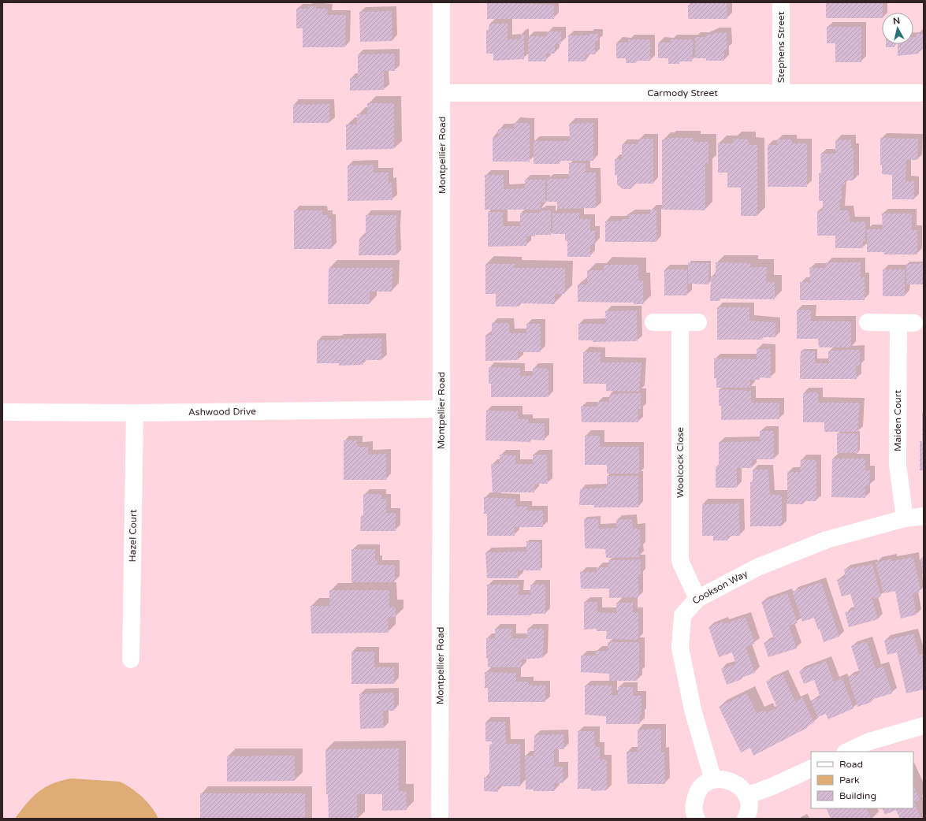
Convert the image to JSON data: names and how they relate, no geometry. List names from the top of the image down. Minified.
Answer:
{"streets":{"street":["Stephens Street","Carmody Street","Montpellier Road","Ashwood Drive","Maiden Court","Woolcock Close","Hazel Court","Cookson Way"]},"crossings":[["Stephens Street","Carmody Street"],["Carmody Street","Montpellier Road"],["Montpellier Road","Ashwood Drive"],["Ashwood Drive","Hazel Court"],["Maiden Court","Cookson Way"],["Woolcock Close","Cookson Way"]],"legend":["Road","Park","Building"],"north":"top"}
